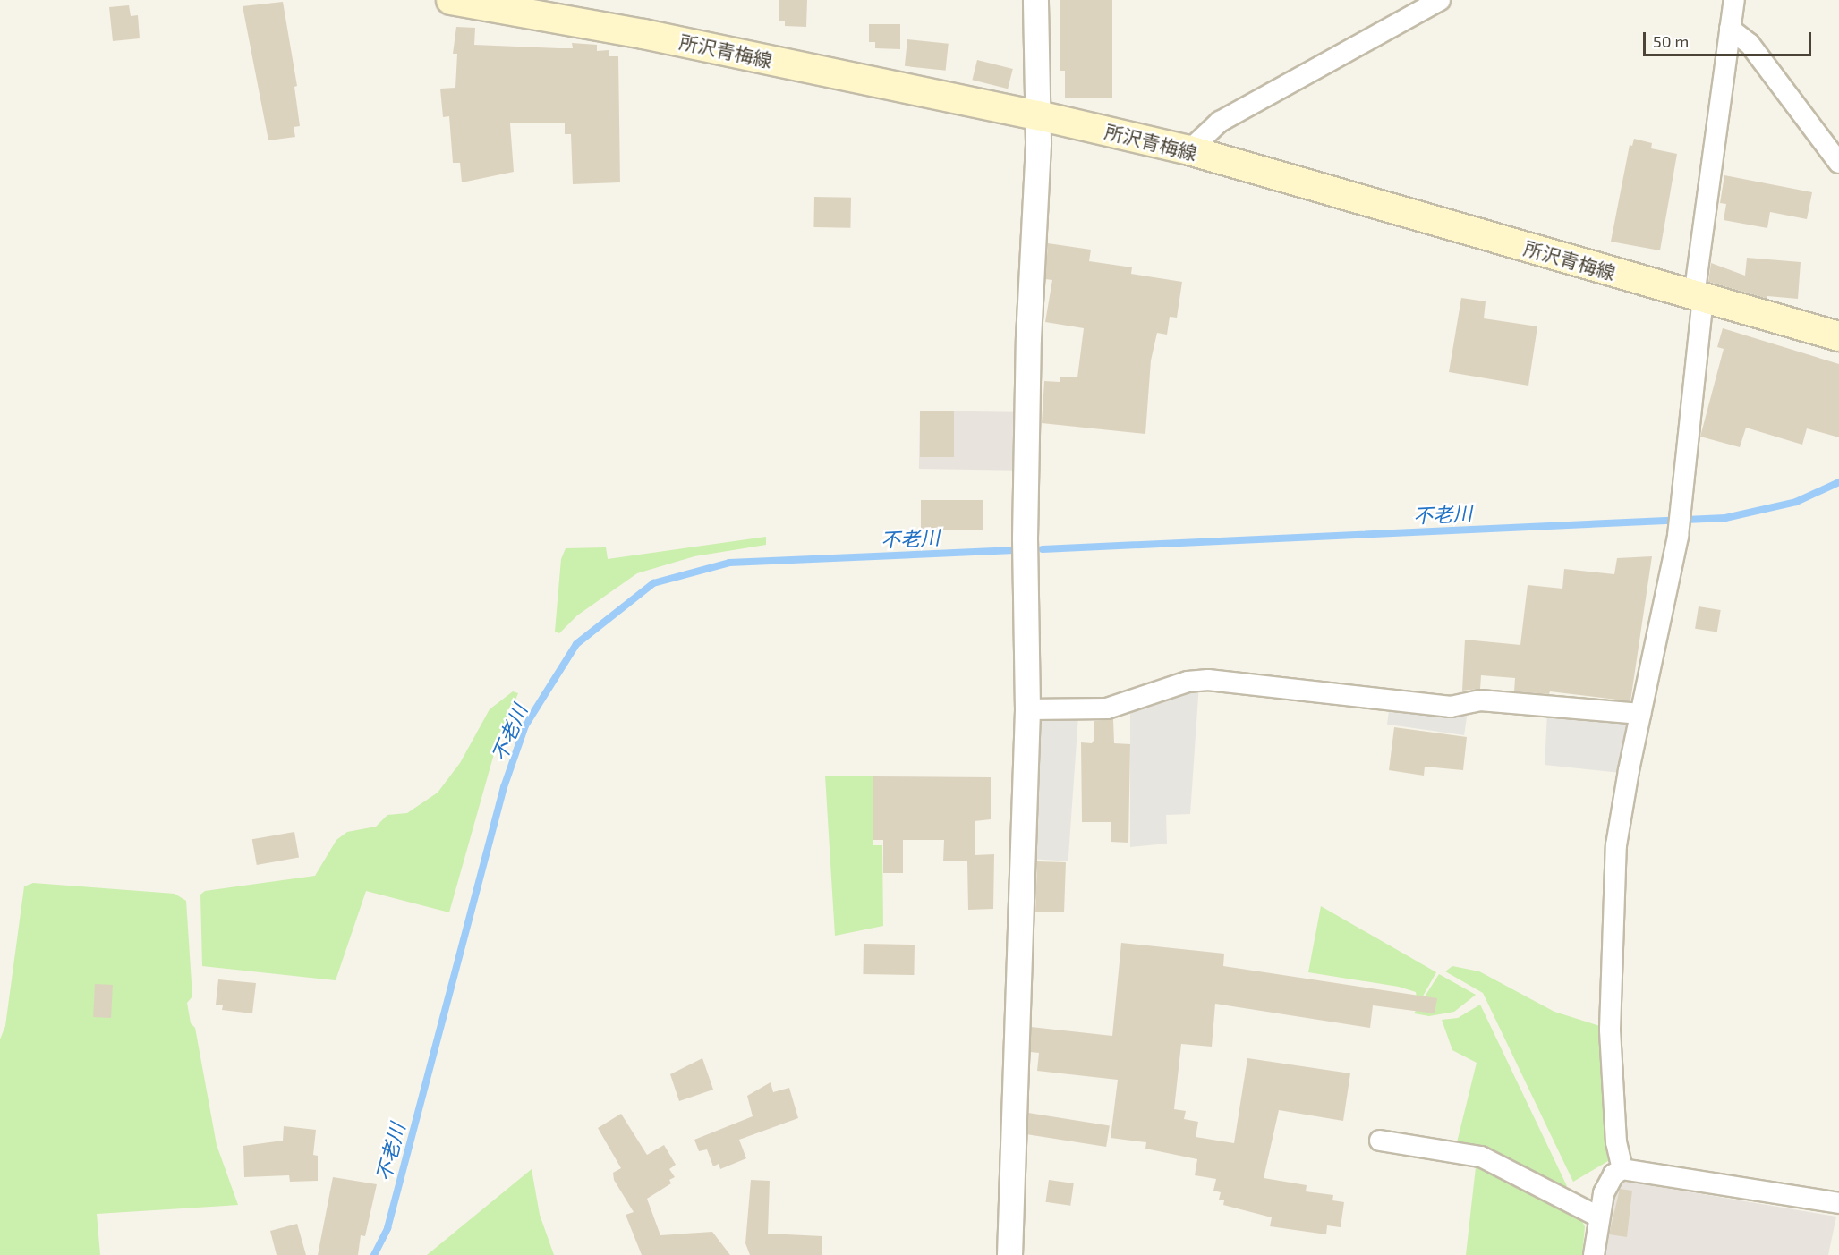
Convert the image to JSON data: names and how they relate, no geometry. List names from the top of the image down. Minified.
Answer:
{"streets":{"main road":["所沢青梅線"]},"water":["不老川"],"scale_bar":"50 m"}
